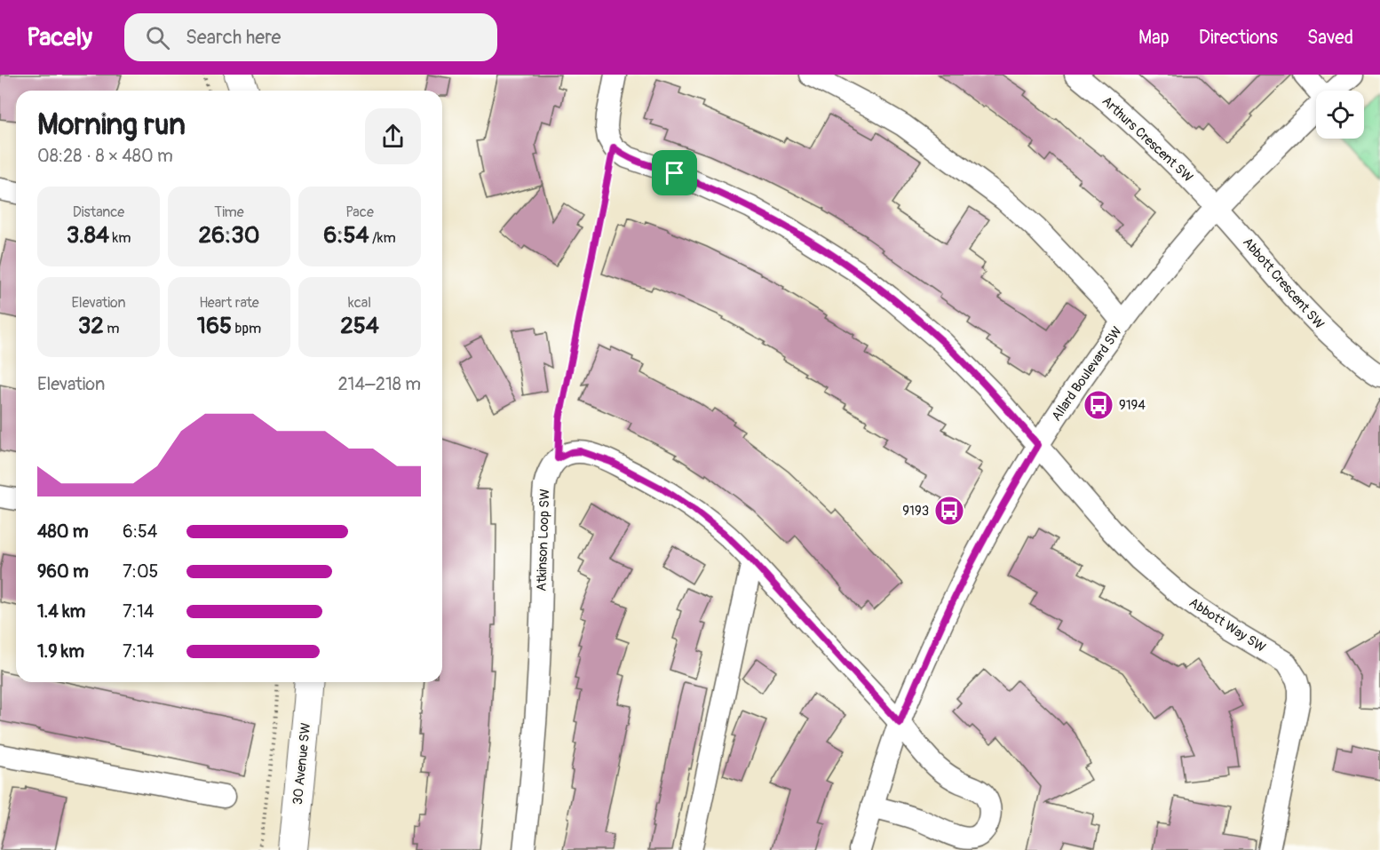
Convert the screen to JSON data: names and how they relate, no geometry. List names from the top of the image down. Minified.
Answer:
{"streets":{"main road":["30 Avenue SW"],"street":["Arthurs Crescent SW","Abbott Crescent SW","Allard Boulevard SW","Atkinson Loop SW","Abbott Way SW"]},"crossings":[["Arthurs Crescent SW","Abbott Crescent SW"],["Arthurs Crescent SW","Allard Boulevard SW"],["Abbott Crescent SW","Allard Boulevard SW"],["Allard Boulevard SW","Abbott Way SW"]],"places":{"bus stop":["9194","9193"]},"page":{"header":"Pacely","search":"Search here","nav":["Map","Directions","Saved"],"heading":["Morning run","08:28 · 8 × 480 m"],"stats":[["Distance","3.84 km"],["Time","26:30"],["Pace","6:54 /km"],["Elevation","32 m"],["Heart rate","165 bpm"],["kcal","254"]],"chart":["Elevation","214–218 m"],"list":[{"name":"480 m","note":"6:54"},{"name":"960 m","note":"7:05"},{"name":"1.4 km","note":"7:14"},{"name":"1.9 km","note":"7:14"}]}}
